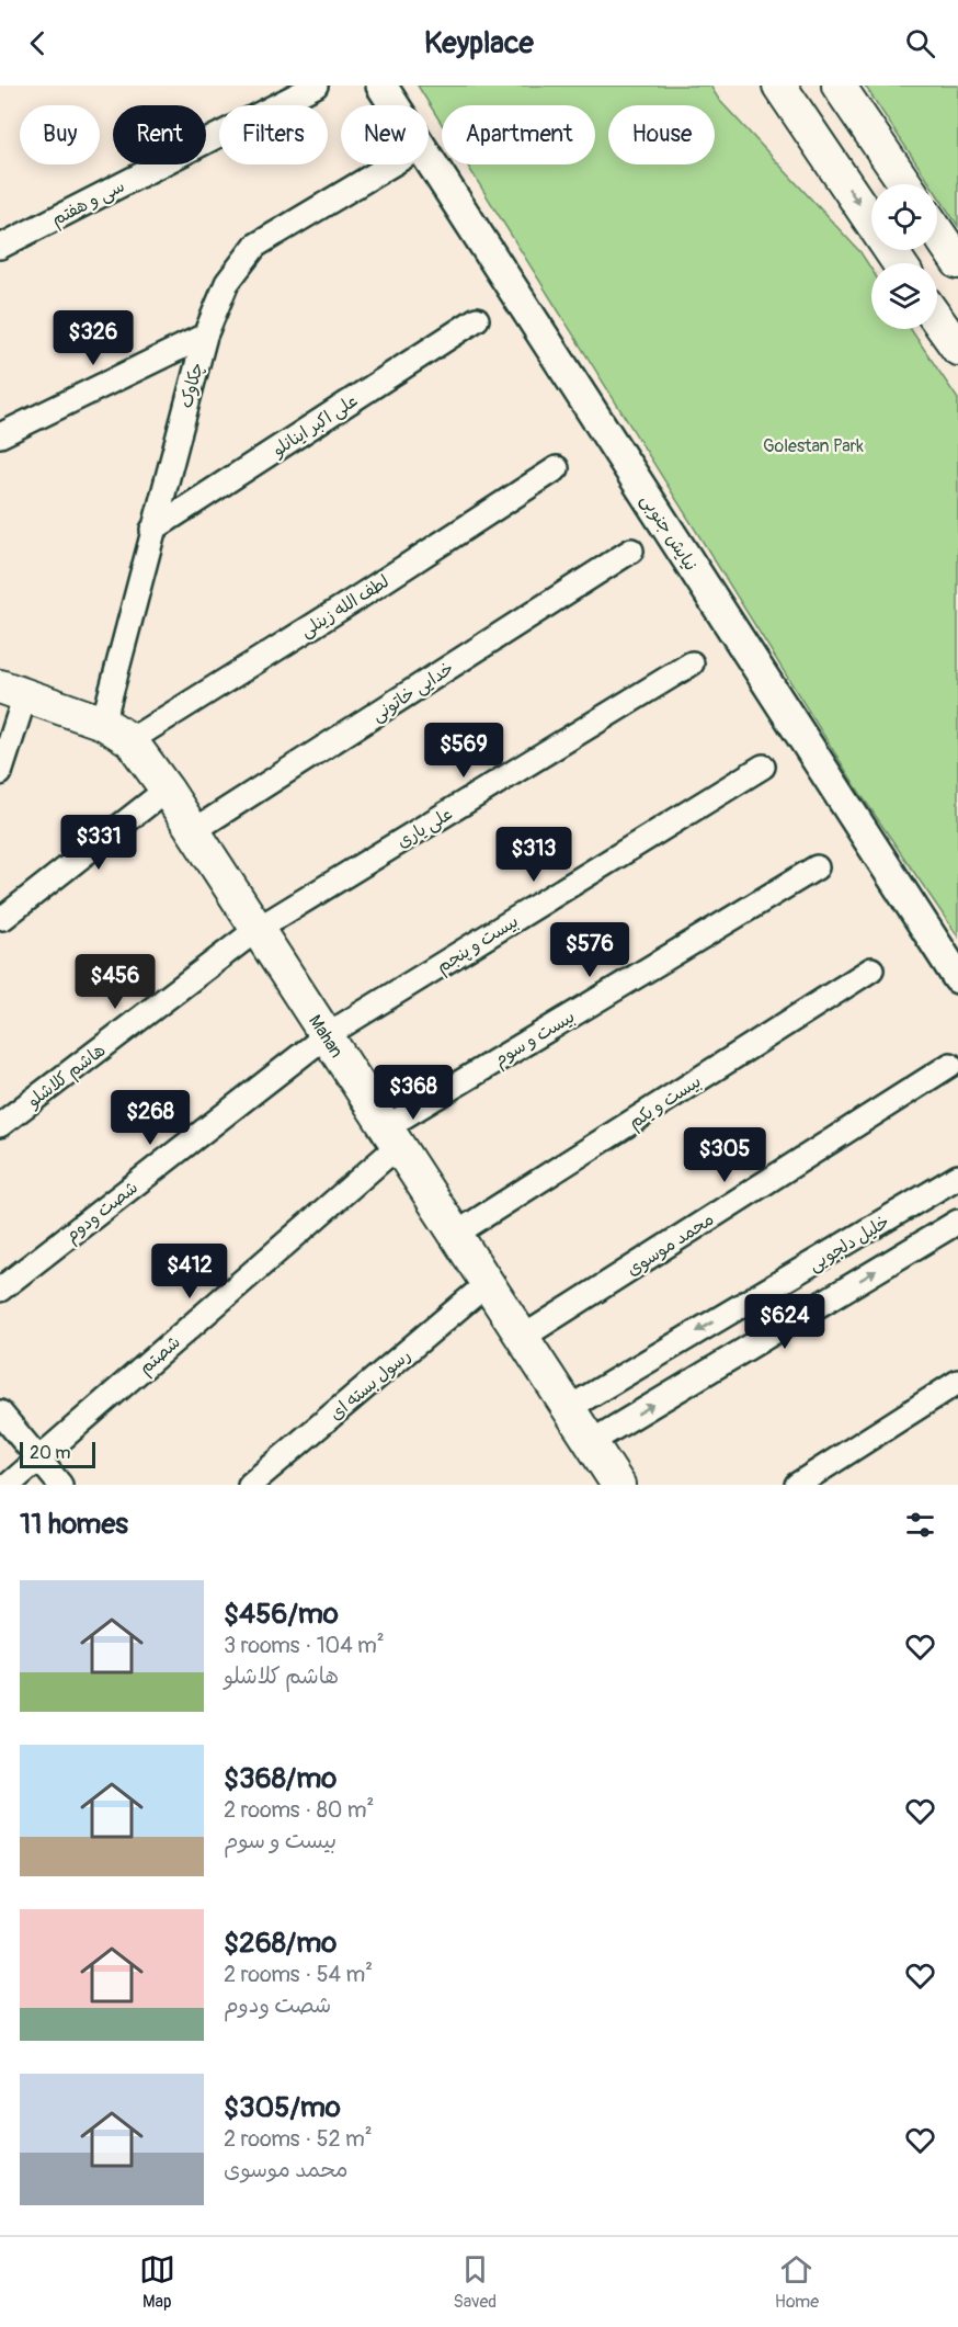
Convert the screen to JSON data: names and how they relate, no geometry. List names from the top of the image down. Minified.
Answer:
{"streets":{"main road":["Mahan"],"street":["سی و هفتم","چکاوک","علی اکبر اینانلو","نیایش جنوبی","لطف الله زینلی","خدایی خاتونی","علی یاری","بیست و پنجم","بیست و سوم","هاشم کلاشلو","بیست و یکم","شصت ودوم","خلیل دلجویی","محمد موسوی","شصتم","رسول بسته ای"]},"crossings":[["چکاوک","علی اکبر اینانلو"],["چکاوک","Mahan"],["لطف الله زینلی","Mahan"],["خدایی خاتونی","Mahan"],["علی یاری","Mahan"],["علی یاری","هاشم کلاشلو"],["بیست و پنجم","Mahan"],["بیست و پنجم","شصت ودوم"],["Mahan","بیست و سوم"],["Mahan","هاشم کلاشلو"],["Mahan","بیست و یکم"],["Mahan","شصت ودوم"],["Mahan","خلیل دلجویی"],["Mahan","محمد موسوی"],["Mahan","شصتم"],["Mahan","رسول بسته ای"],["بیست و سوم","شصتم"]],"parks":["Golestan Park"],"scale_bar":"20 m","page":{"header":"Keyplace","chip":["Buy","Rent","Filters","New","Apartment","House"],"price":["$326","$569","$331","$313","$576","$456","$368","$268","$305","$412","$624"],"scale":"20 m","heading":"11 homes","list":[{"name":"$456/mo","note":"3 rooms · 104 m² · هاشم کلاشلو"},{"name":"$368/mo","note":"2 rooms · 80 m² · بیست و سوم"},{"name":"$268/mo","note":"2 rooms · 54 m² · شصت ودوم"},{"name":"$305/mo","note":"2 rooms · 52 m² · محمد موسوی"}],"tabs":["Map","Saved","Home"]}}
